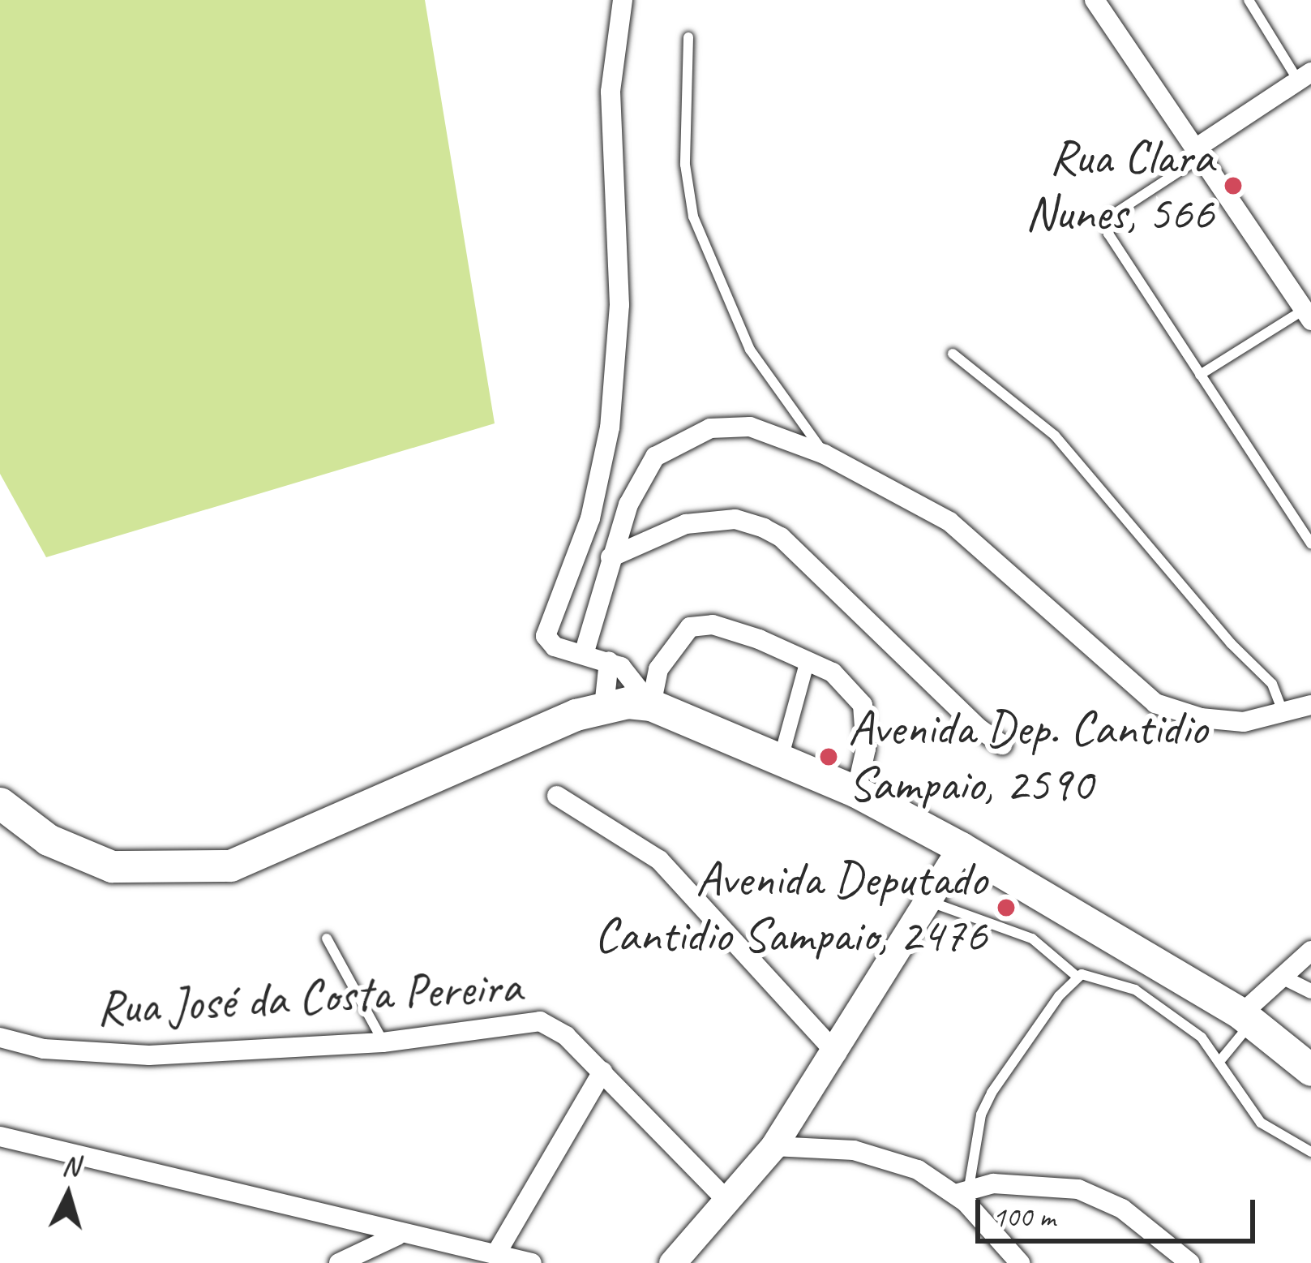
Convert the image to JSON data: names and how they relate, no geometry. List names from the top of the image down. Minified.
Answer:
{"streets":{"street":["Rua José da Costa Pereira"]},"places":["Rua Clara Nunes, 566","Avenida Dep. Cantidio Sampaio, 2590","Avenida Deputado Cantidio Sampaio, 2476"],"scale_bar":"100 m","north":"top"}
